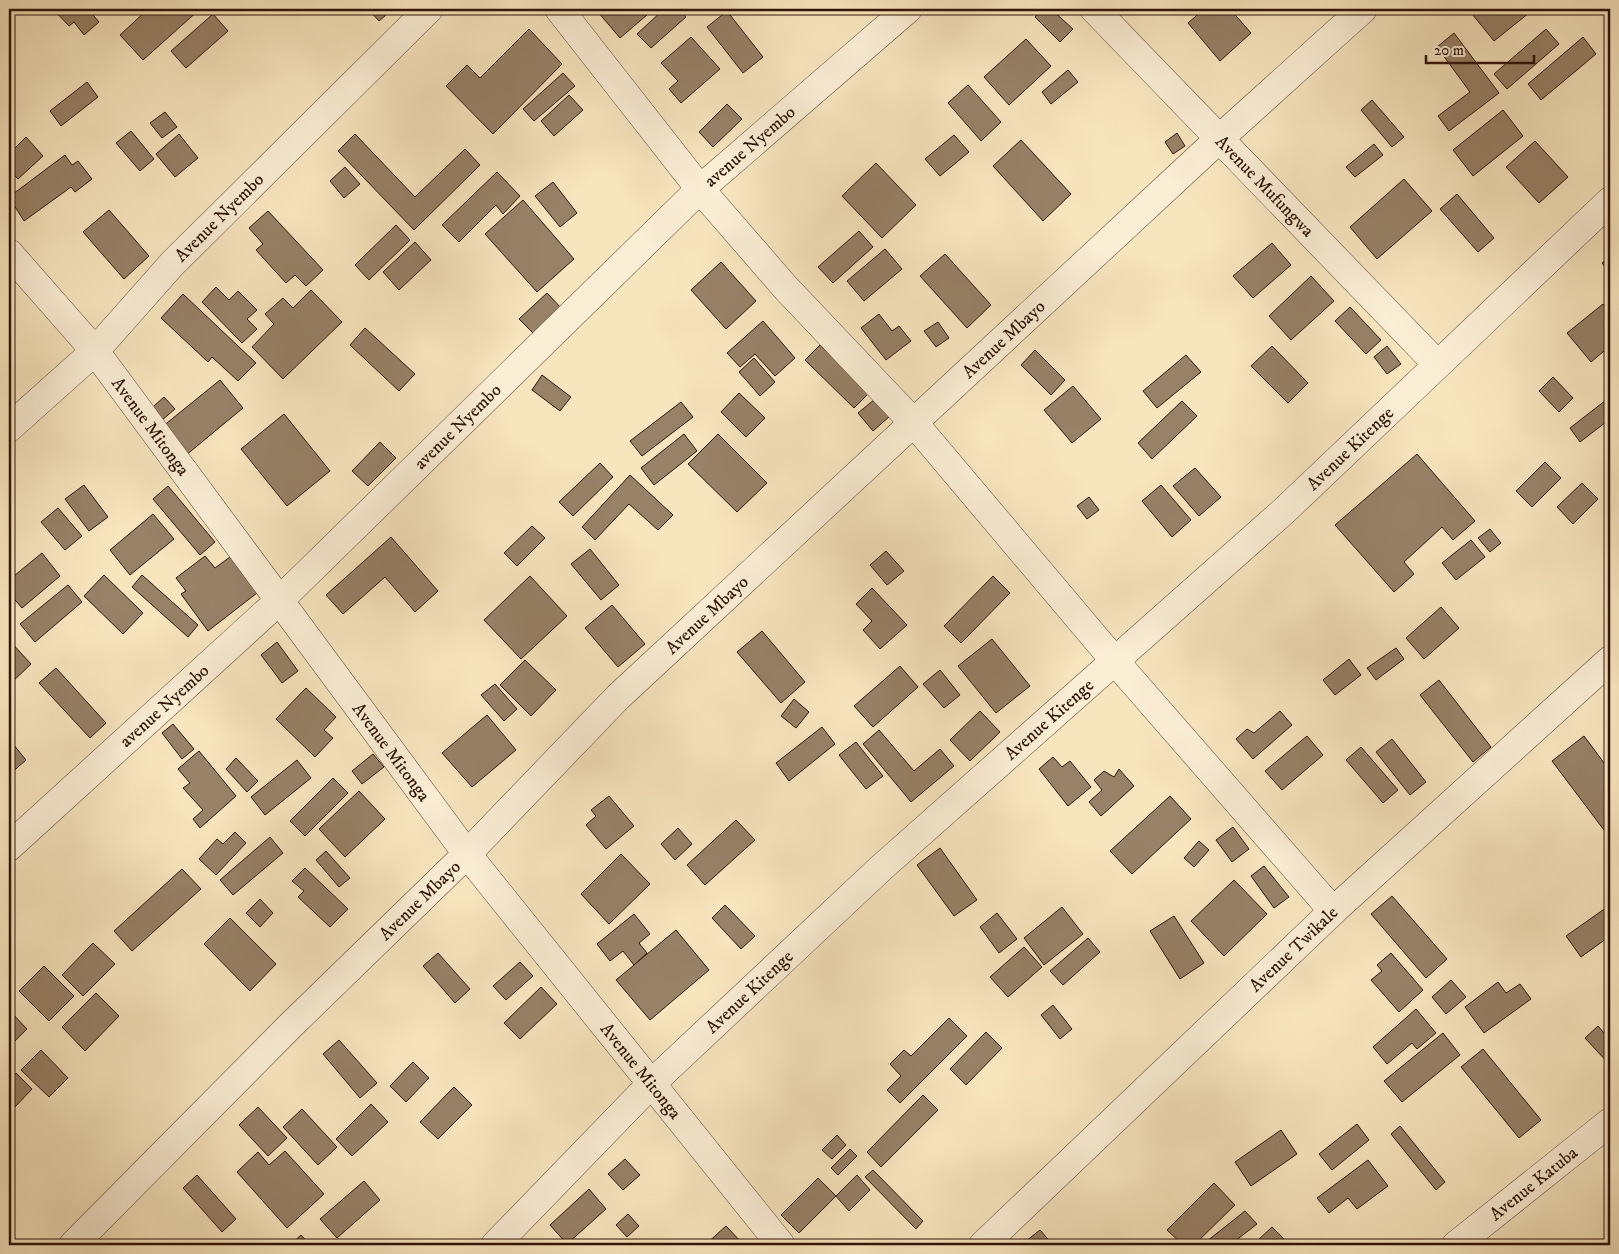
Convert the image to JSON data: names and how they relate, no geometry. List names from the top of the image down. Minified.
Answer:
{"streets":{"street":["avenue Nyembo","Avenue Mufungwa","Avenue Nyembo","Avenue Mbayo","Avenue Mitonga","Avenue Kitenge","Avenue Twikale","Avenue Katuba"]},"crossings":[["avenue Nyembo","Avenue Mitonga"],["Avenue Mufungwa","Avenue Mbayo"],["Avenue Mufungwa","Avenue Kitenge"],["Avenue Nyembo","Avenue Mitonga"],["Avenue Mbayo","Avenue Mitonga"],["Avenue Mitonga","Avenue Kitenge"]],"scale_bar":"20 m"}
